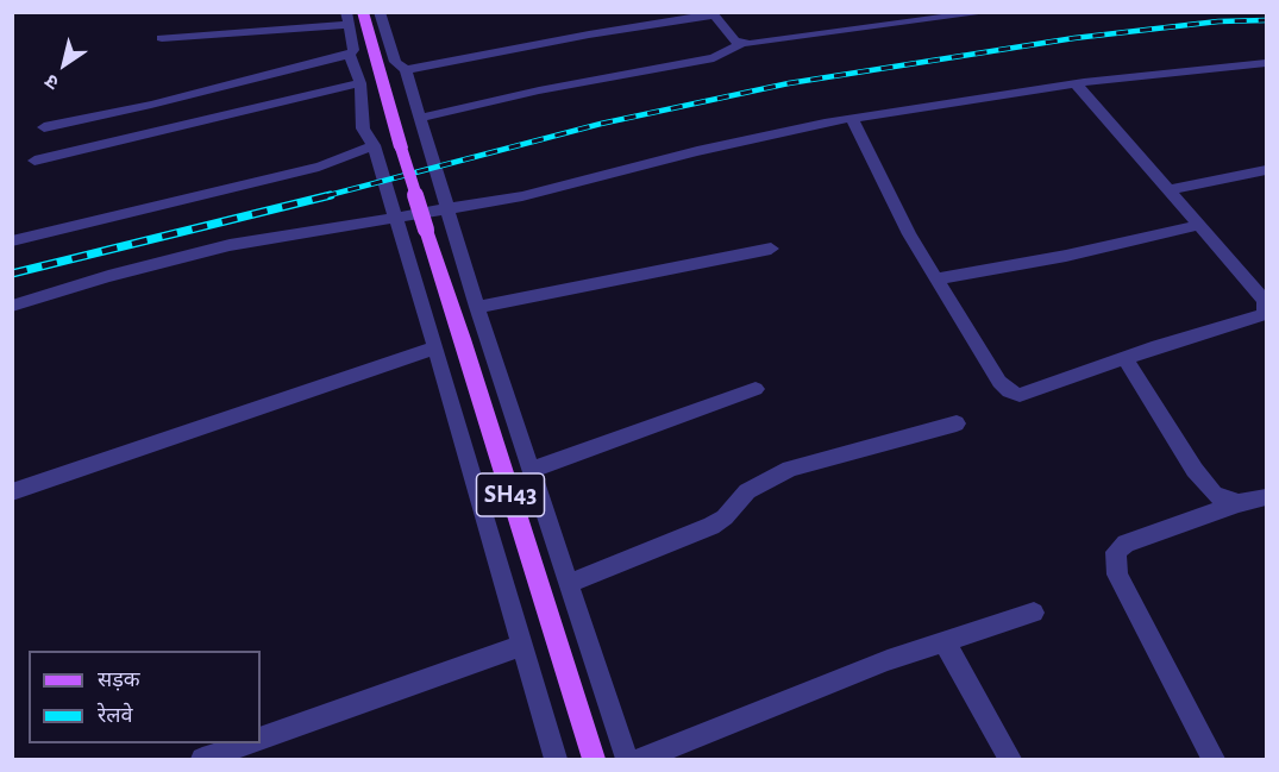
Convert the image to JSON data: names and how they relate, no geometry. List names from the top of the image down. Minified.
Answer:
{"streets":{"main road":["SH43"]},"legend":["सड़क","रेलवे"],"north":"bottom left"}
